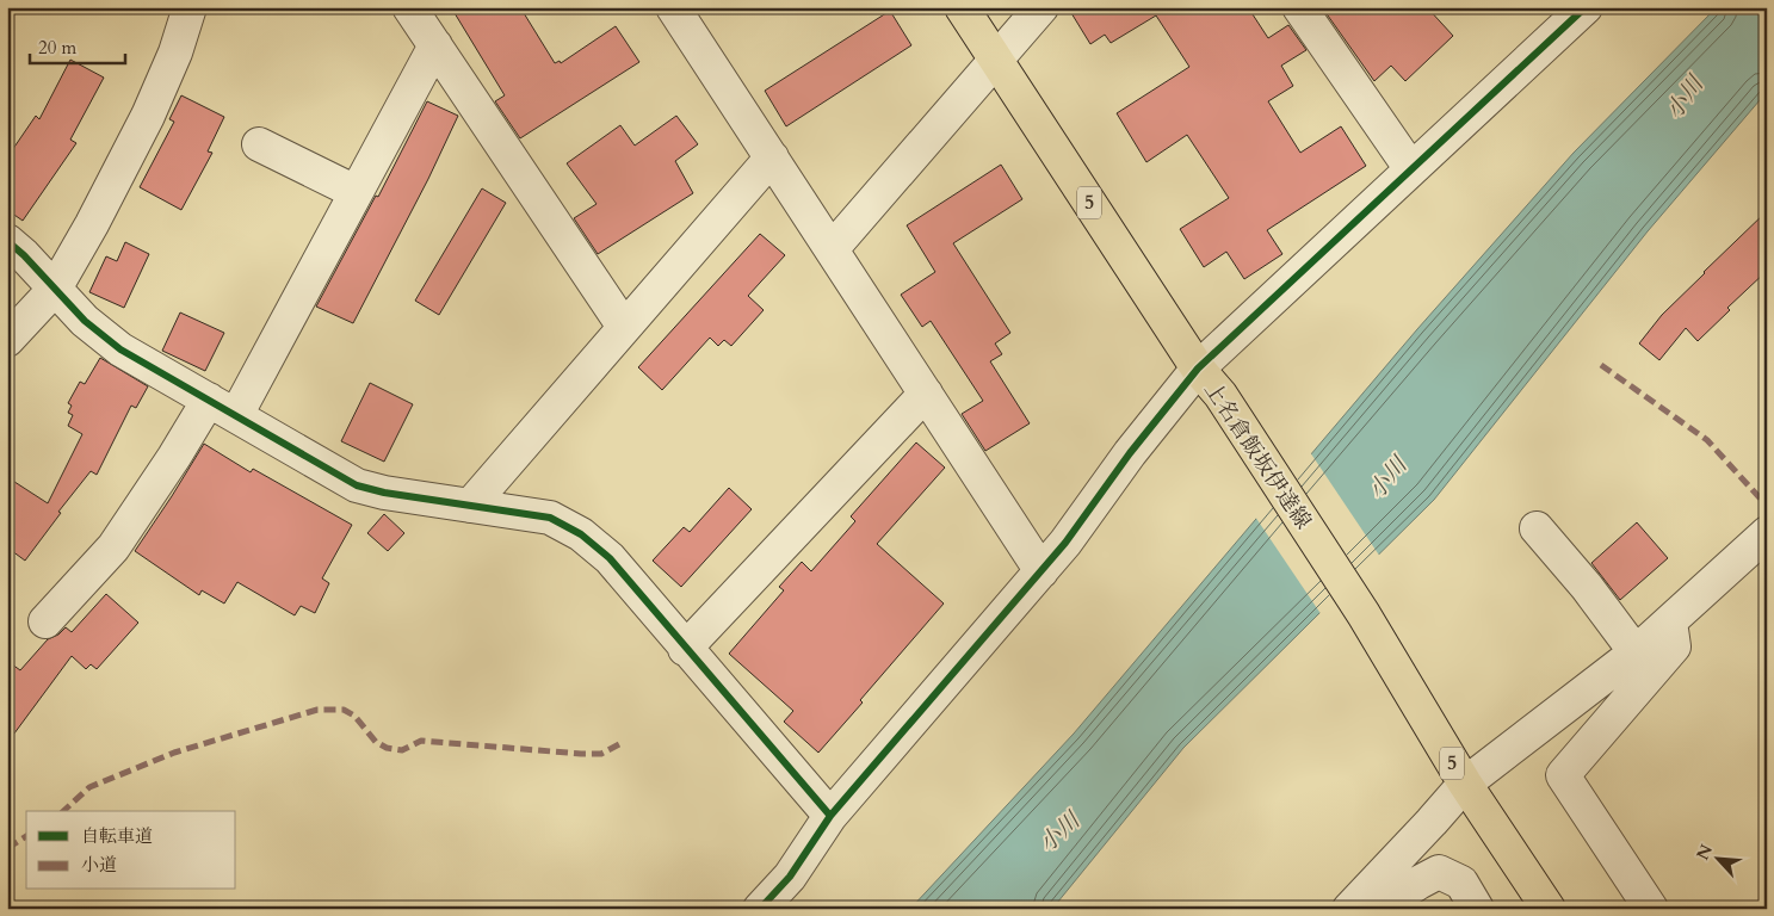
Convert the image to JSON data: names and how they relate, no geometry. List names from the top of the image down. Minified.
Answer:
{"streets":{"main road":["5","上名倉飯坂伊達線"]},"water":["小川"],"legend":["自転車道","小道"],"scale_bar":"20 m","north":"top left"}
